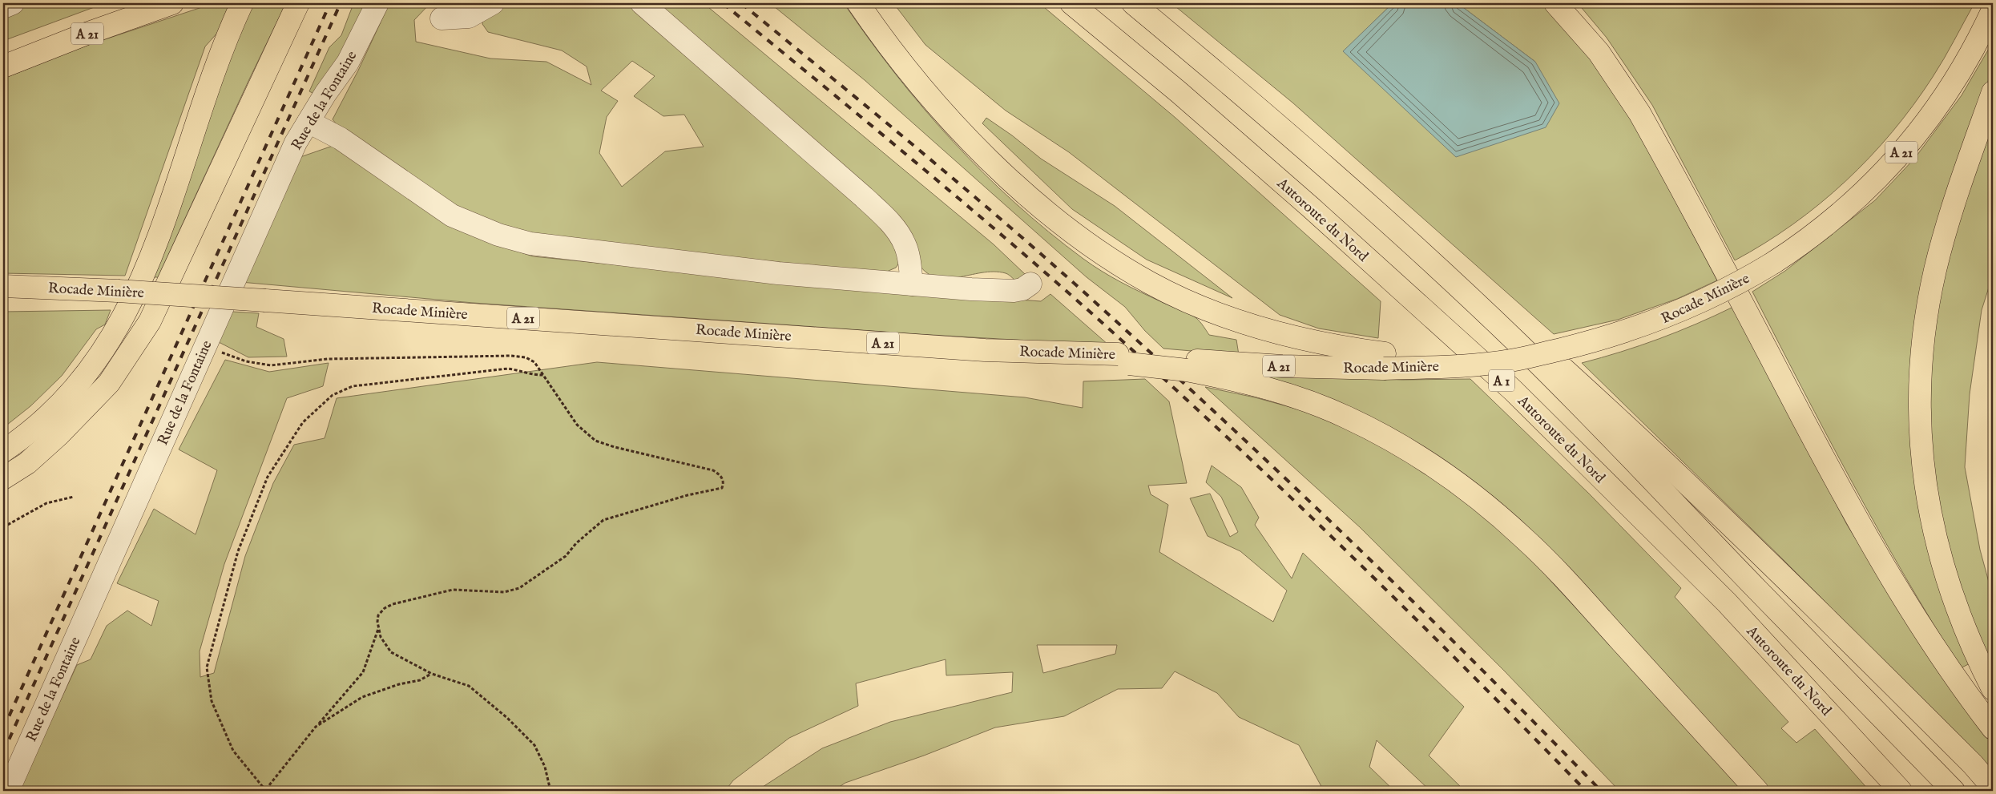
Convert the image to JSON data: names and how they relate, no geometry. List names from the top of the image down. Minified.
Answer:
{"streets":{"highway":["A 21","Autoroute du Nord","Rocade Minière","A 1"],"lane":["Rue de la Fontaine"]}}
